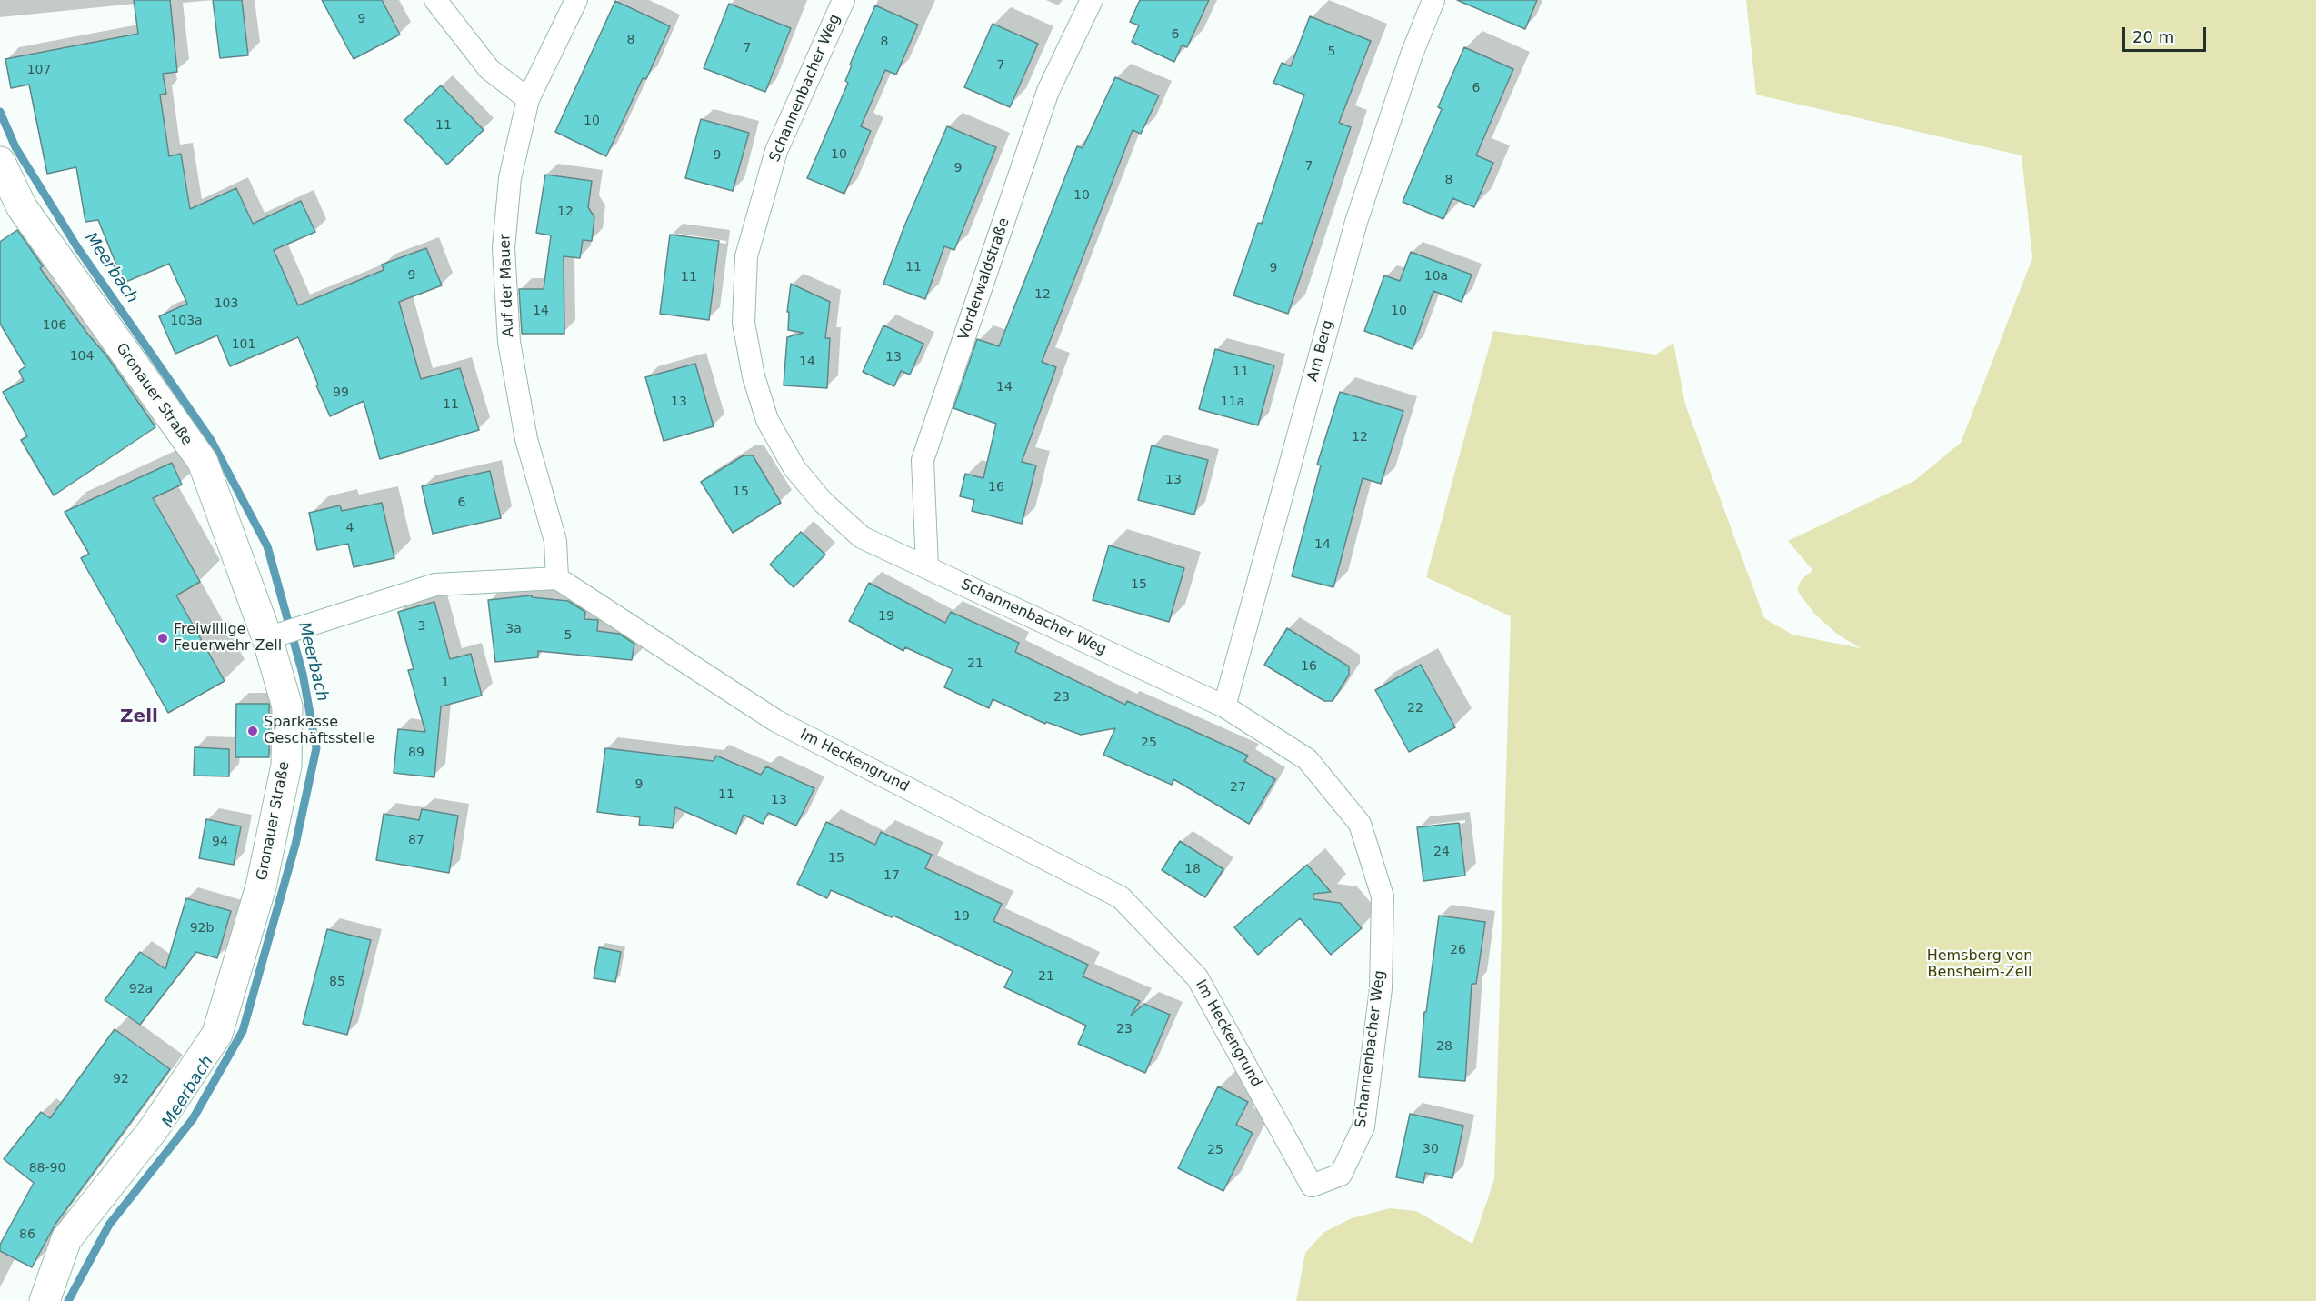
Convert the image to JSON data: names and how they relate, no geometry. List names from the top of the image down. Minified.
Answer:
{"streets":{"street":["Schannenbacher Weg","Vorderwaldstraße","Auf der Mauer","Am Berg","Gronauer Straße","Im Heckengrund"]},"crossings":[["Schannenbacher Weg","Vorderwaldstraße"],["Schannenbacher Weg","Am Berg"],["Schannenbacher Weg","Im Heckengrund"],["Auf der Mauer","Im Heckengrund"]],"districts":["Zell"],"water":["Meerbach"],"parks":["Hemsberg von Bensheim-Zell"],"places":["Freiwillige Feuerwehr Zell","Sparkasse Geschäftsstelle"],"house_numbers":["9","6","8","8","7","5","7","107","6","10","11","10","9","7","9","8","10","12","11","9","9","10a","11","12","103","14","10","103a","106","101","104","13","14","11","14","99","13","11a","11","12","13","16","15","6","4","14","15","19","3","3a","5","21","16","1","23","22","25","89","9","27","11","13","87","94","24","15","18","17","19","92b","26","21","85","92a","23","28","92","30","25","88-90","86"],"scale_bar":"20 m"}
